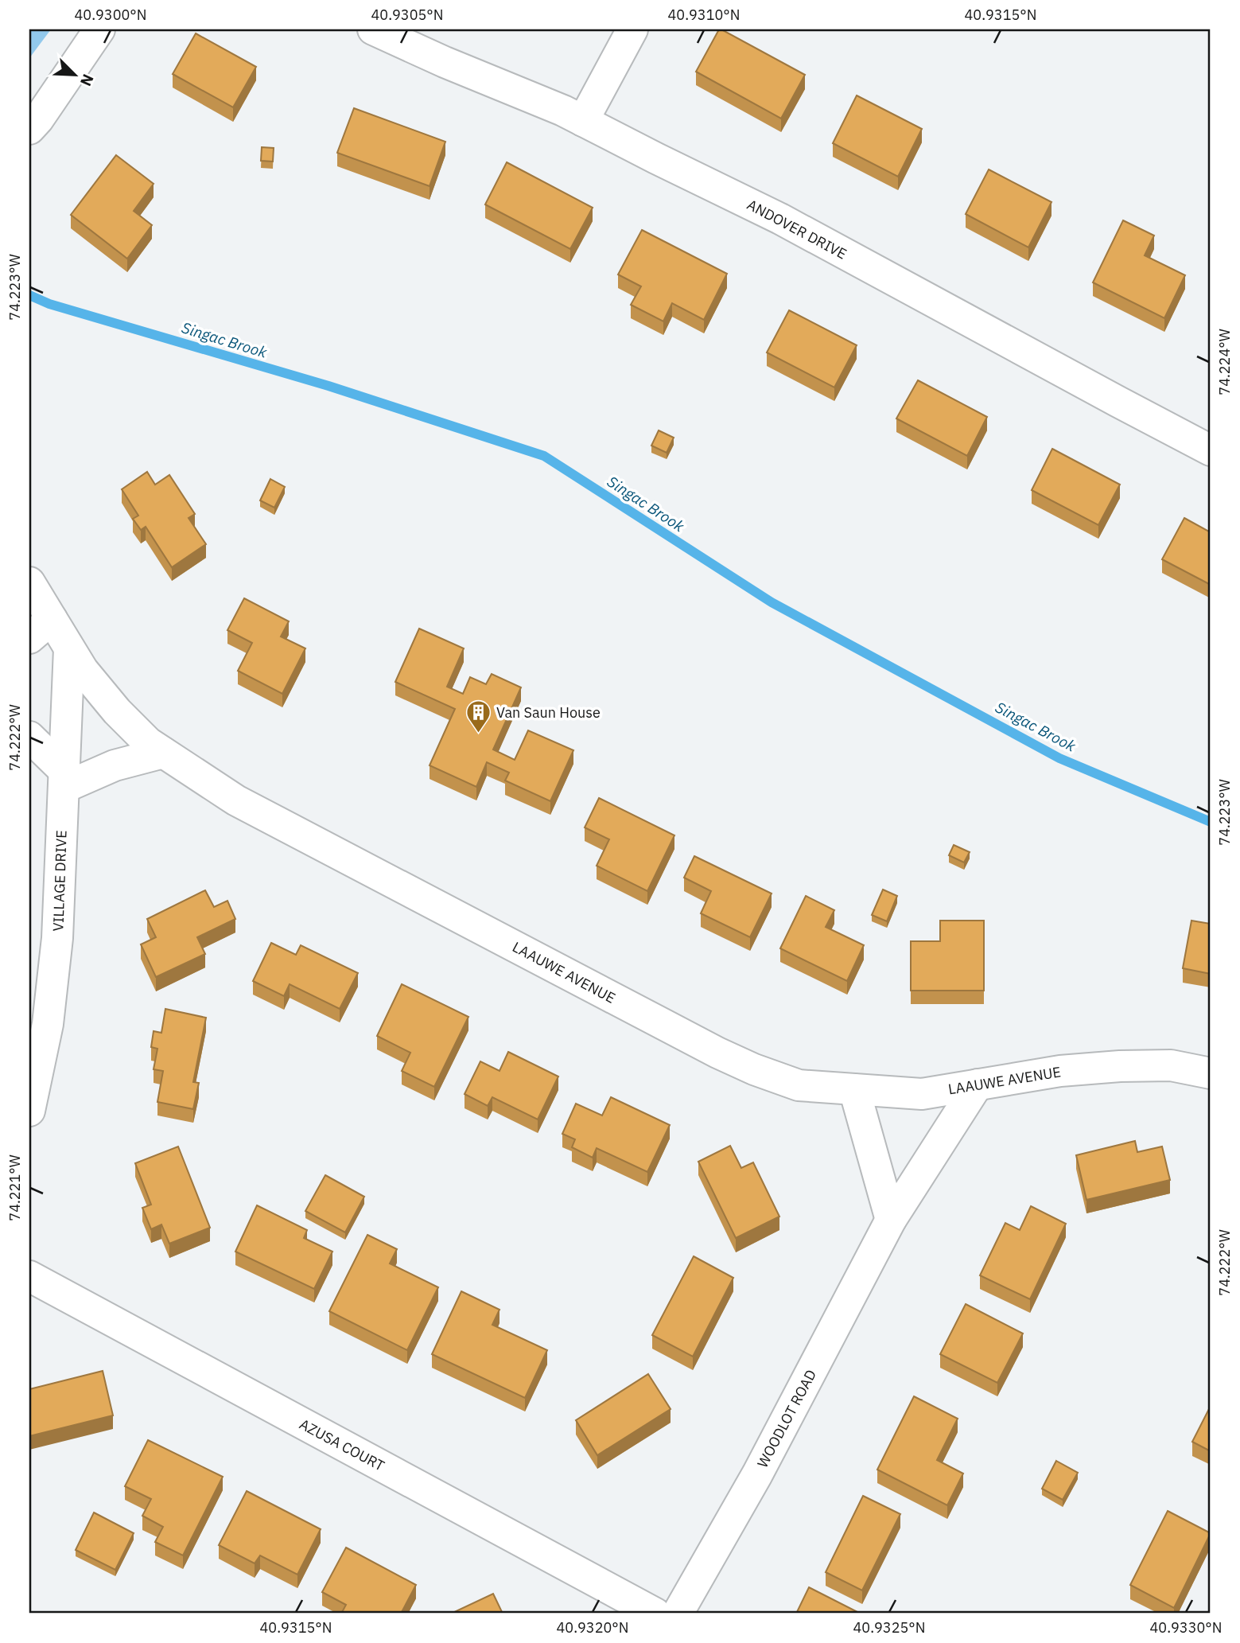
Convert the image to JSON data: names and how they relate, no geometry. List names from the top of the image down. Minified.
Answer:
{"streets":{"street":["ANDOVER DRIVE","VILLAGE DRIVE","LAAUWE AVENUE","WOODLOT ROAD","AZUSA COURT"]},"crossings":[["VILLAGE DRIVE","LAAUWE AVENUE"],["LAAUWE AVENUE","WOODLOT ROAD"]],"water":["Singac Brook"],"places":{"building":["Van Saun House"]},"north":"bottom right","coordinates":["40.9300°N","40.9305°N","40.9310°N","40.9315°N","74.223°W","74.224°W","74.222°W","74.221°W","40.9320°N","40.9325°N","40.9330°N"]}
